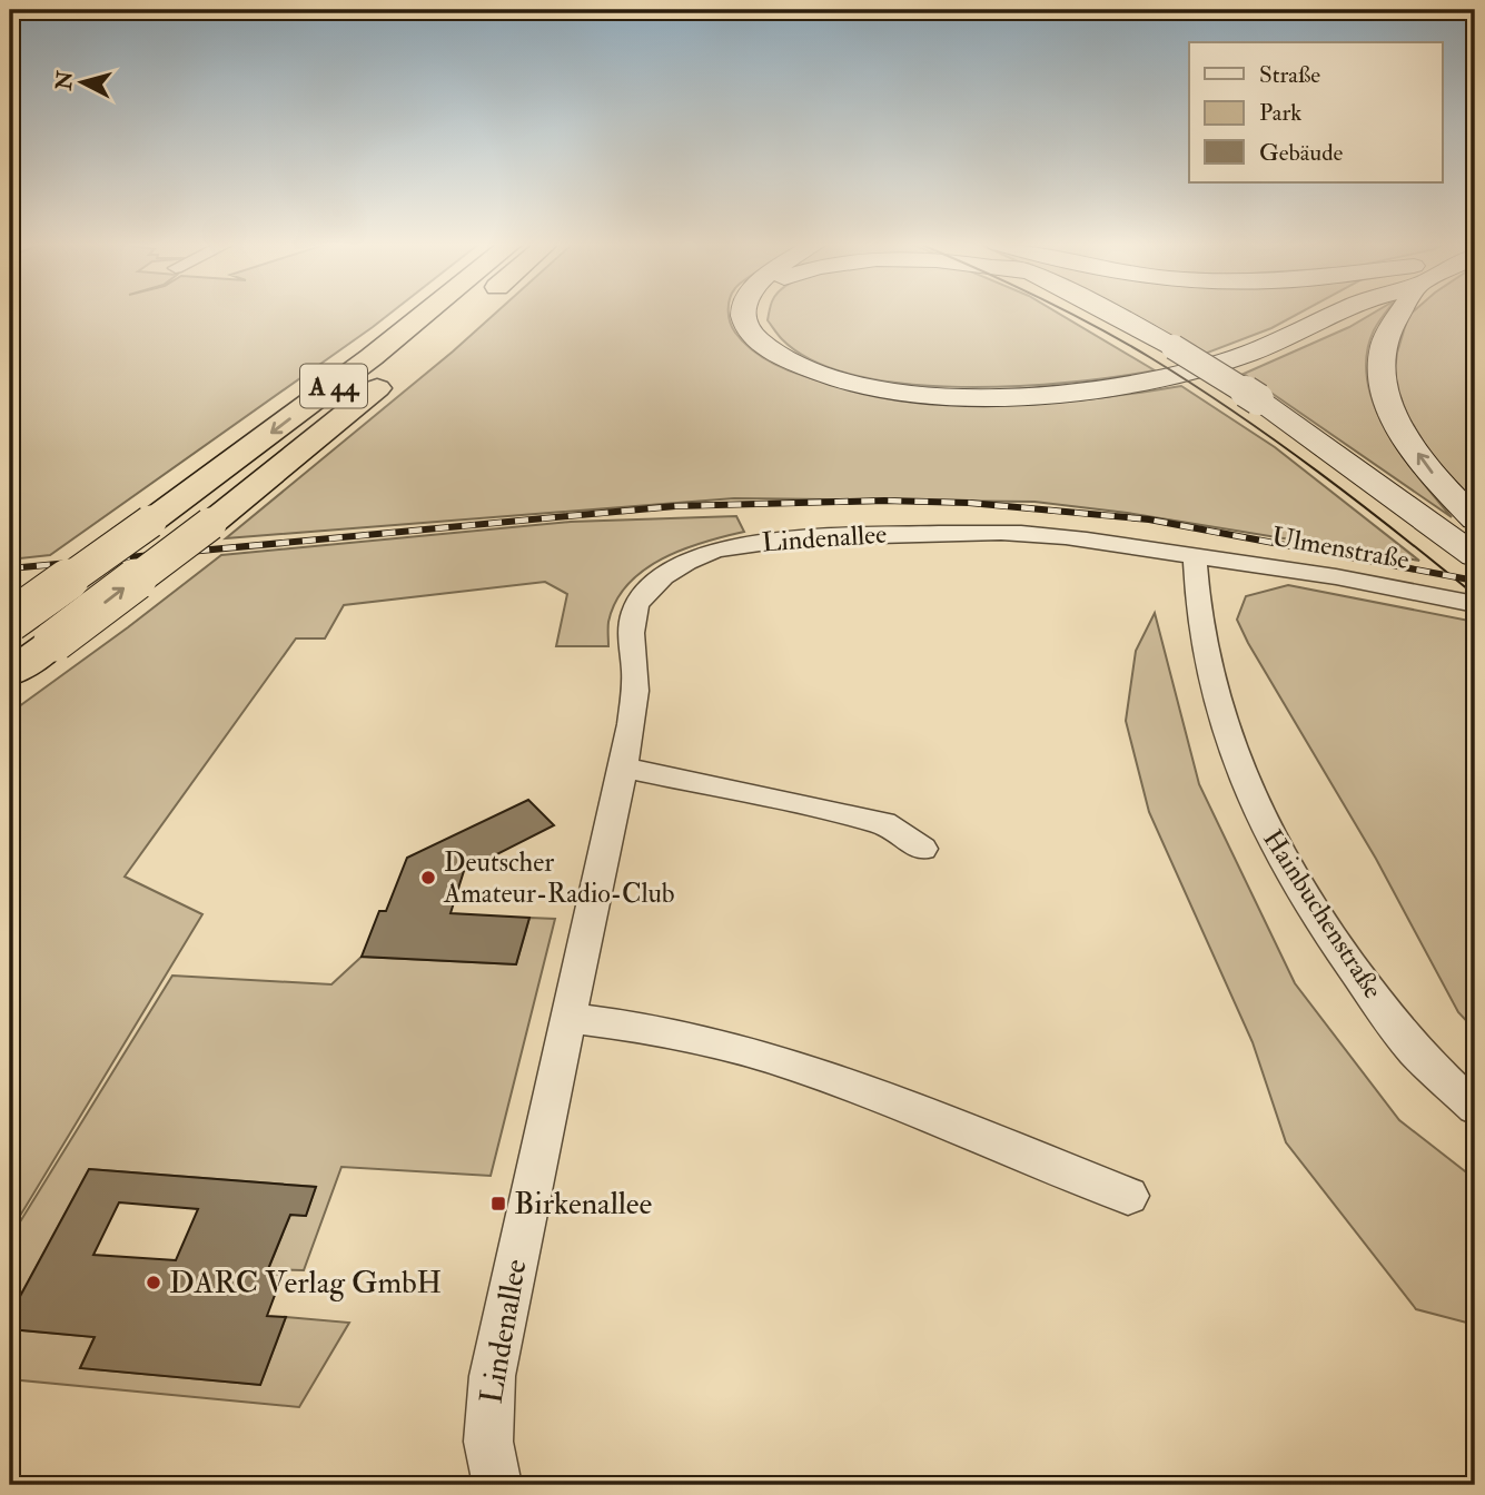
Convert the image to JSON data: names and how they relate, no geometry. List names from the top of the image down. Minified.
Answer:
{"streets":{"highway":["A 44"],"street":["Lindenallee","Ulmenstraße","Hainbuchenstraße"]},"crossings":[["Lindenallee","Ulmenstraße"],["Lindenallee","Hainbuchenstraße"],["Ulmenstraße","Hainbuchenstraße"]],"places":{"other":["Deutscher Amateur-Radio-Club","DARC Verlag GmbH"],"transit":["Birkenallee"]},"legend":["Straße","Park","Gebäude"],"north":"left"}
